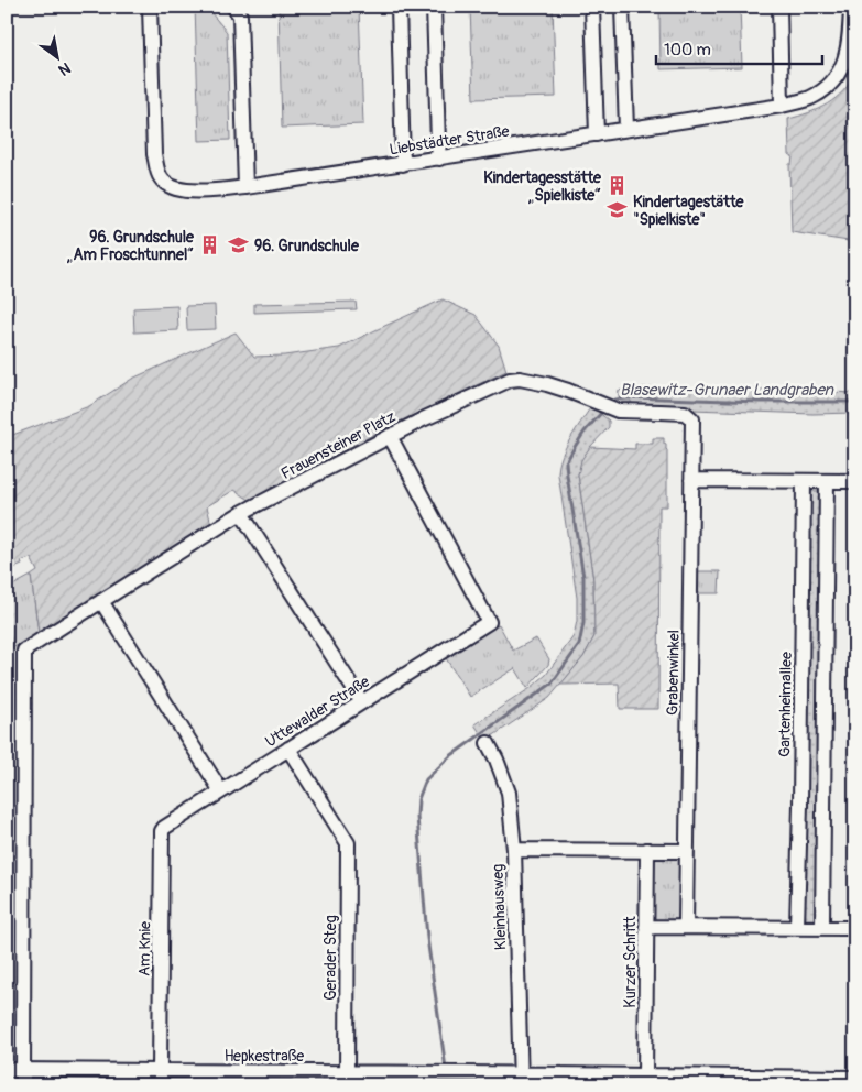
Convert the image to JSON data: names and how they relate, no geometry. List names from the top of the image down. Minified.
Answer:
{"streets":{"street":["Liebstädter Straße","Frauensteiner Platz","Grabenwinkel","Gartenheimallee","Uttewalder Straße","Kleinhausweg","Am Knie","Gerader Steg","Kurzer Schritt","Hepkestraße"]},"crossings":[["Frauensteiner Platz","Grabenwinkel"],["Frauensteiner Platz","Uttewalder Straße"],["Frauensteiner Platz","Hepkestraße"],["Uttewalder Straße","Am Knie"],["Uttewalder Straße","Gerader Steg"],["Kleinhausweg","Hepkestraße"],["Am Knie","Hepkestraße"],["Gerader Steg","Hepkestraße"],["Kurzer Schritt","Hepkestraße"]],"water":["Blasewitz‐Grunaer Landgraben"],"places":{"building":["Kindertagesstätte „Spielkiste“","96. Grundschule „Am Froschtunnel“"],"school or university":["Kindertagestätte \"Spielkiste\"","96. Grundschule"]},"scale_bar":"100 m","north":"bottom right"}
